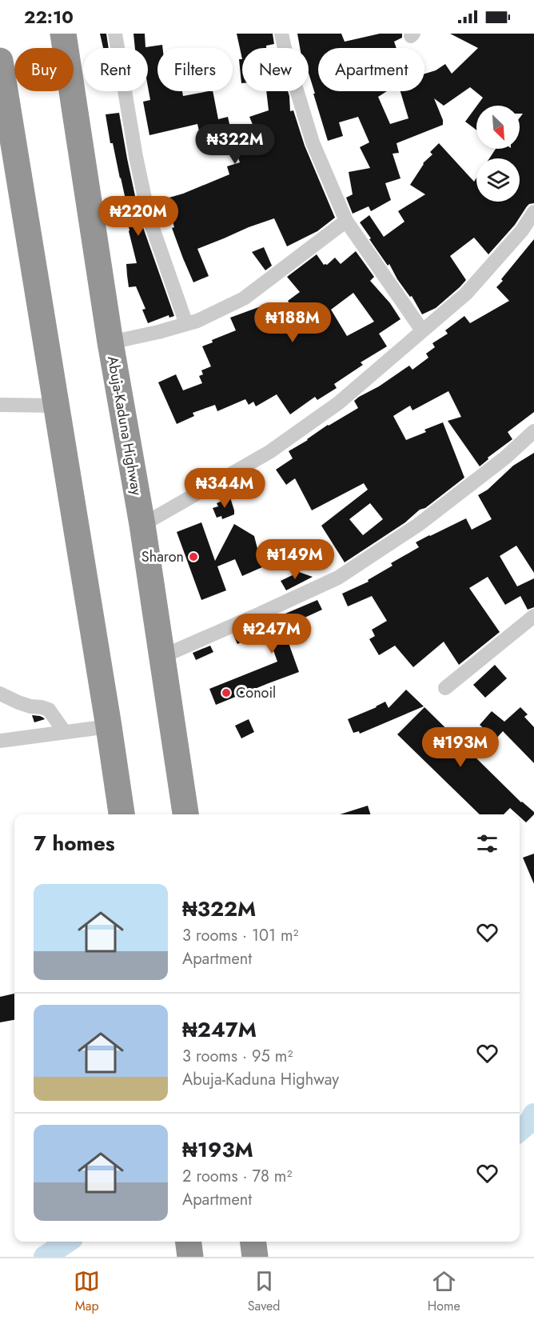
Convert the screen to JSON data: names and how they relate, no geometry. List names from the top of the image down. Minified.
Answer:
{"streets":{"highway":["Abuja-Kaduna Highway"]},"places":["Sharon","Conoil"],"north":"bottom right","page":{"status":"22:10","chip":["Buy","Rent","Filters","New","Apartment"],"price":["₦322M","₦220M","₦188M","₦344M","₦149M","₦247M","₦193M"],"heading":"7 homes","list":[{"name":"₦322M","note":"3 rooms · 101 m² · Apartment"},{"name":"₦247M","note":"3 rooms · 95 m² · Abuja-Kaduna Highway"},{"name":"₦193M","note":"2 rooms · 78 m² · Apartment"}],"tabs":["Map","Saved","Home"]}}
